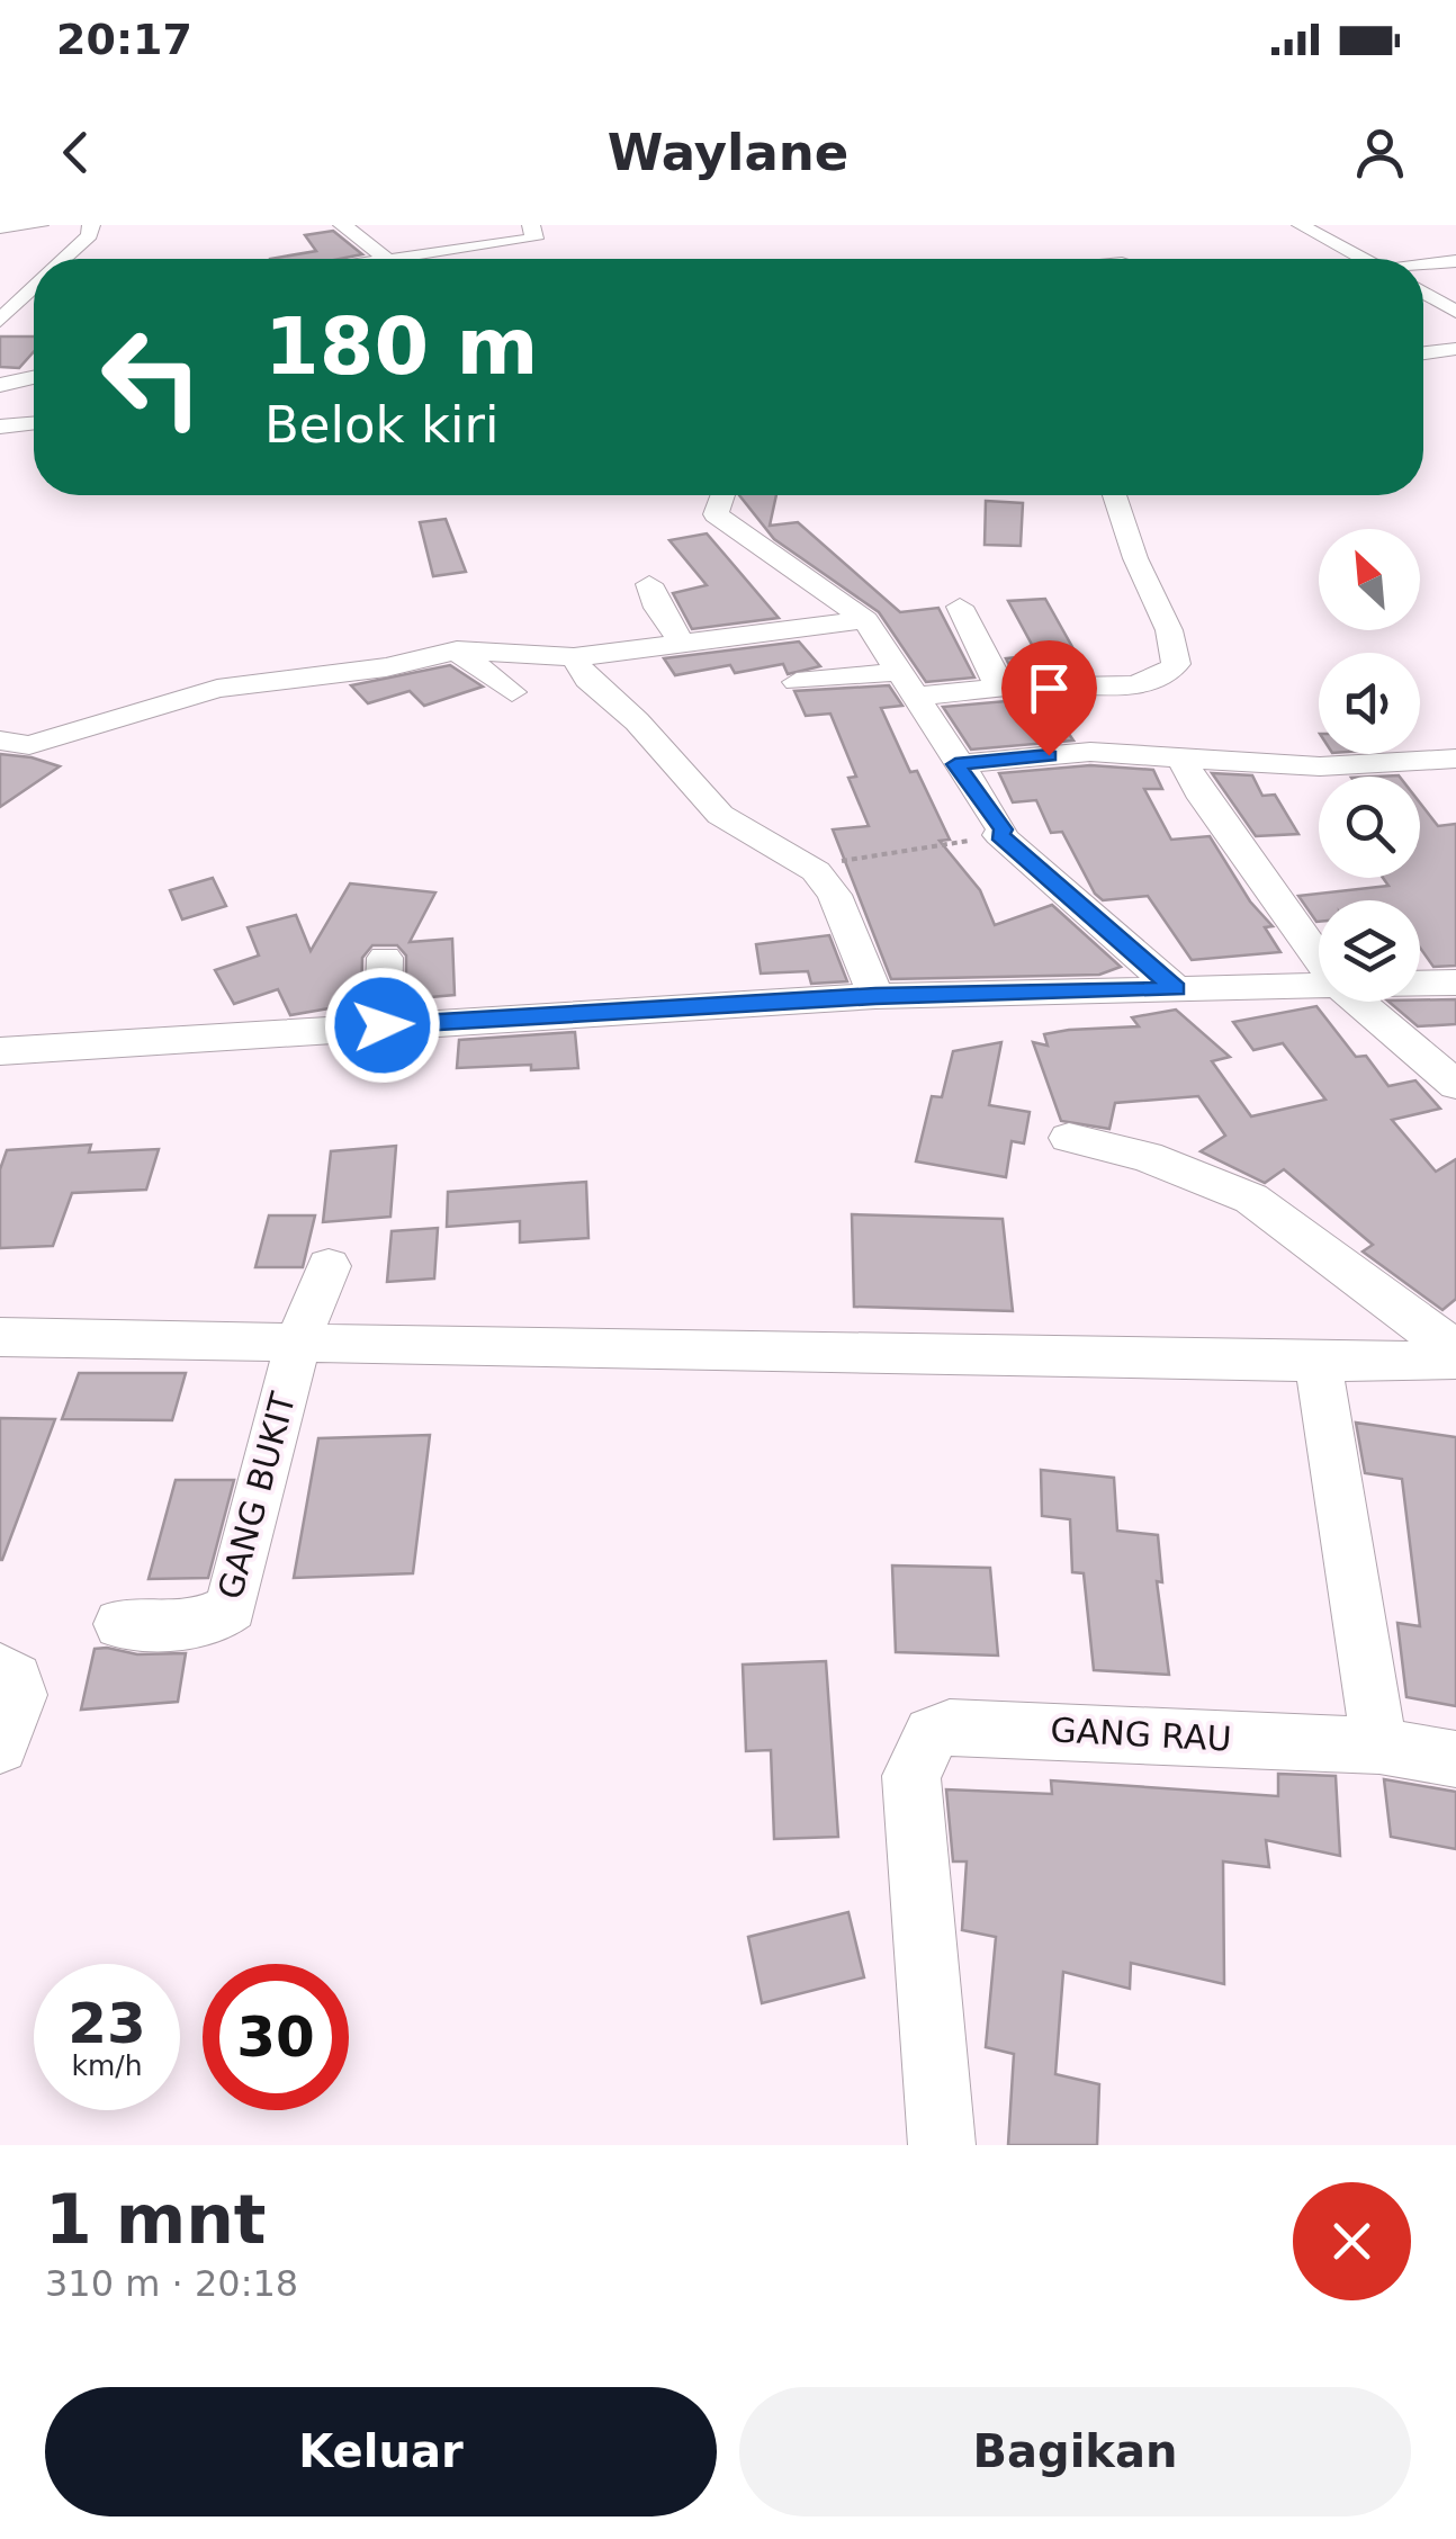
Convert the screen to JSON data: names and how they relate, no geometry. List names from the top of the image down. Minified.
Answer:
{"streets":{"street":["GANG BUKIT","GANG RAU"]},"north":"top left","page":{"status":"20:17","header":"Waylane","turn":["180 m","Belok kiri"],"speed":"23 km/h","limit":"30","heading":["1 mnt","310 m · 20:18"],"buttons":["Keluar","Bagikan"]}}
